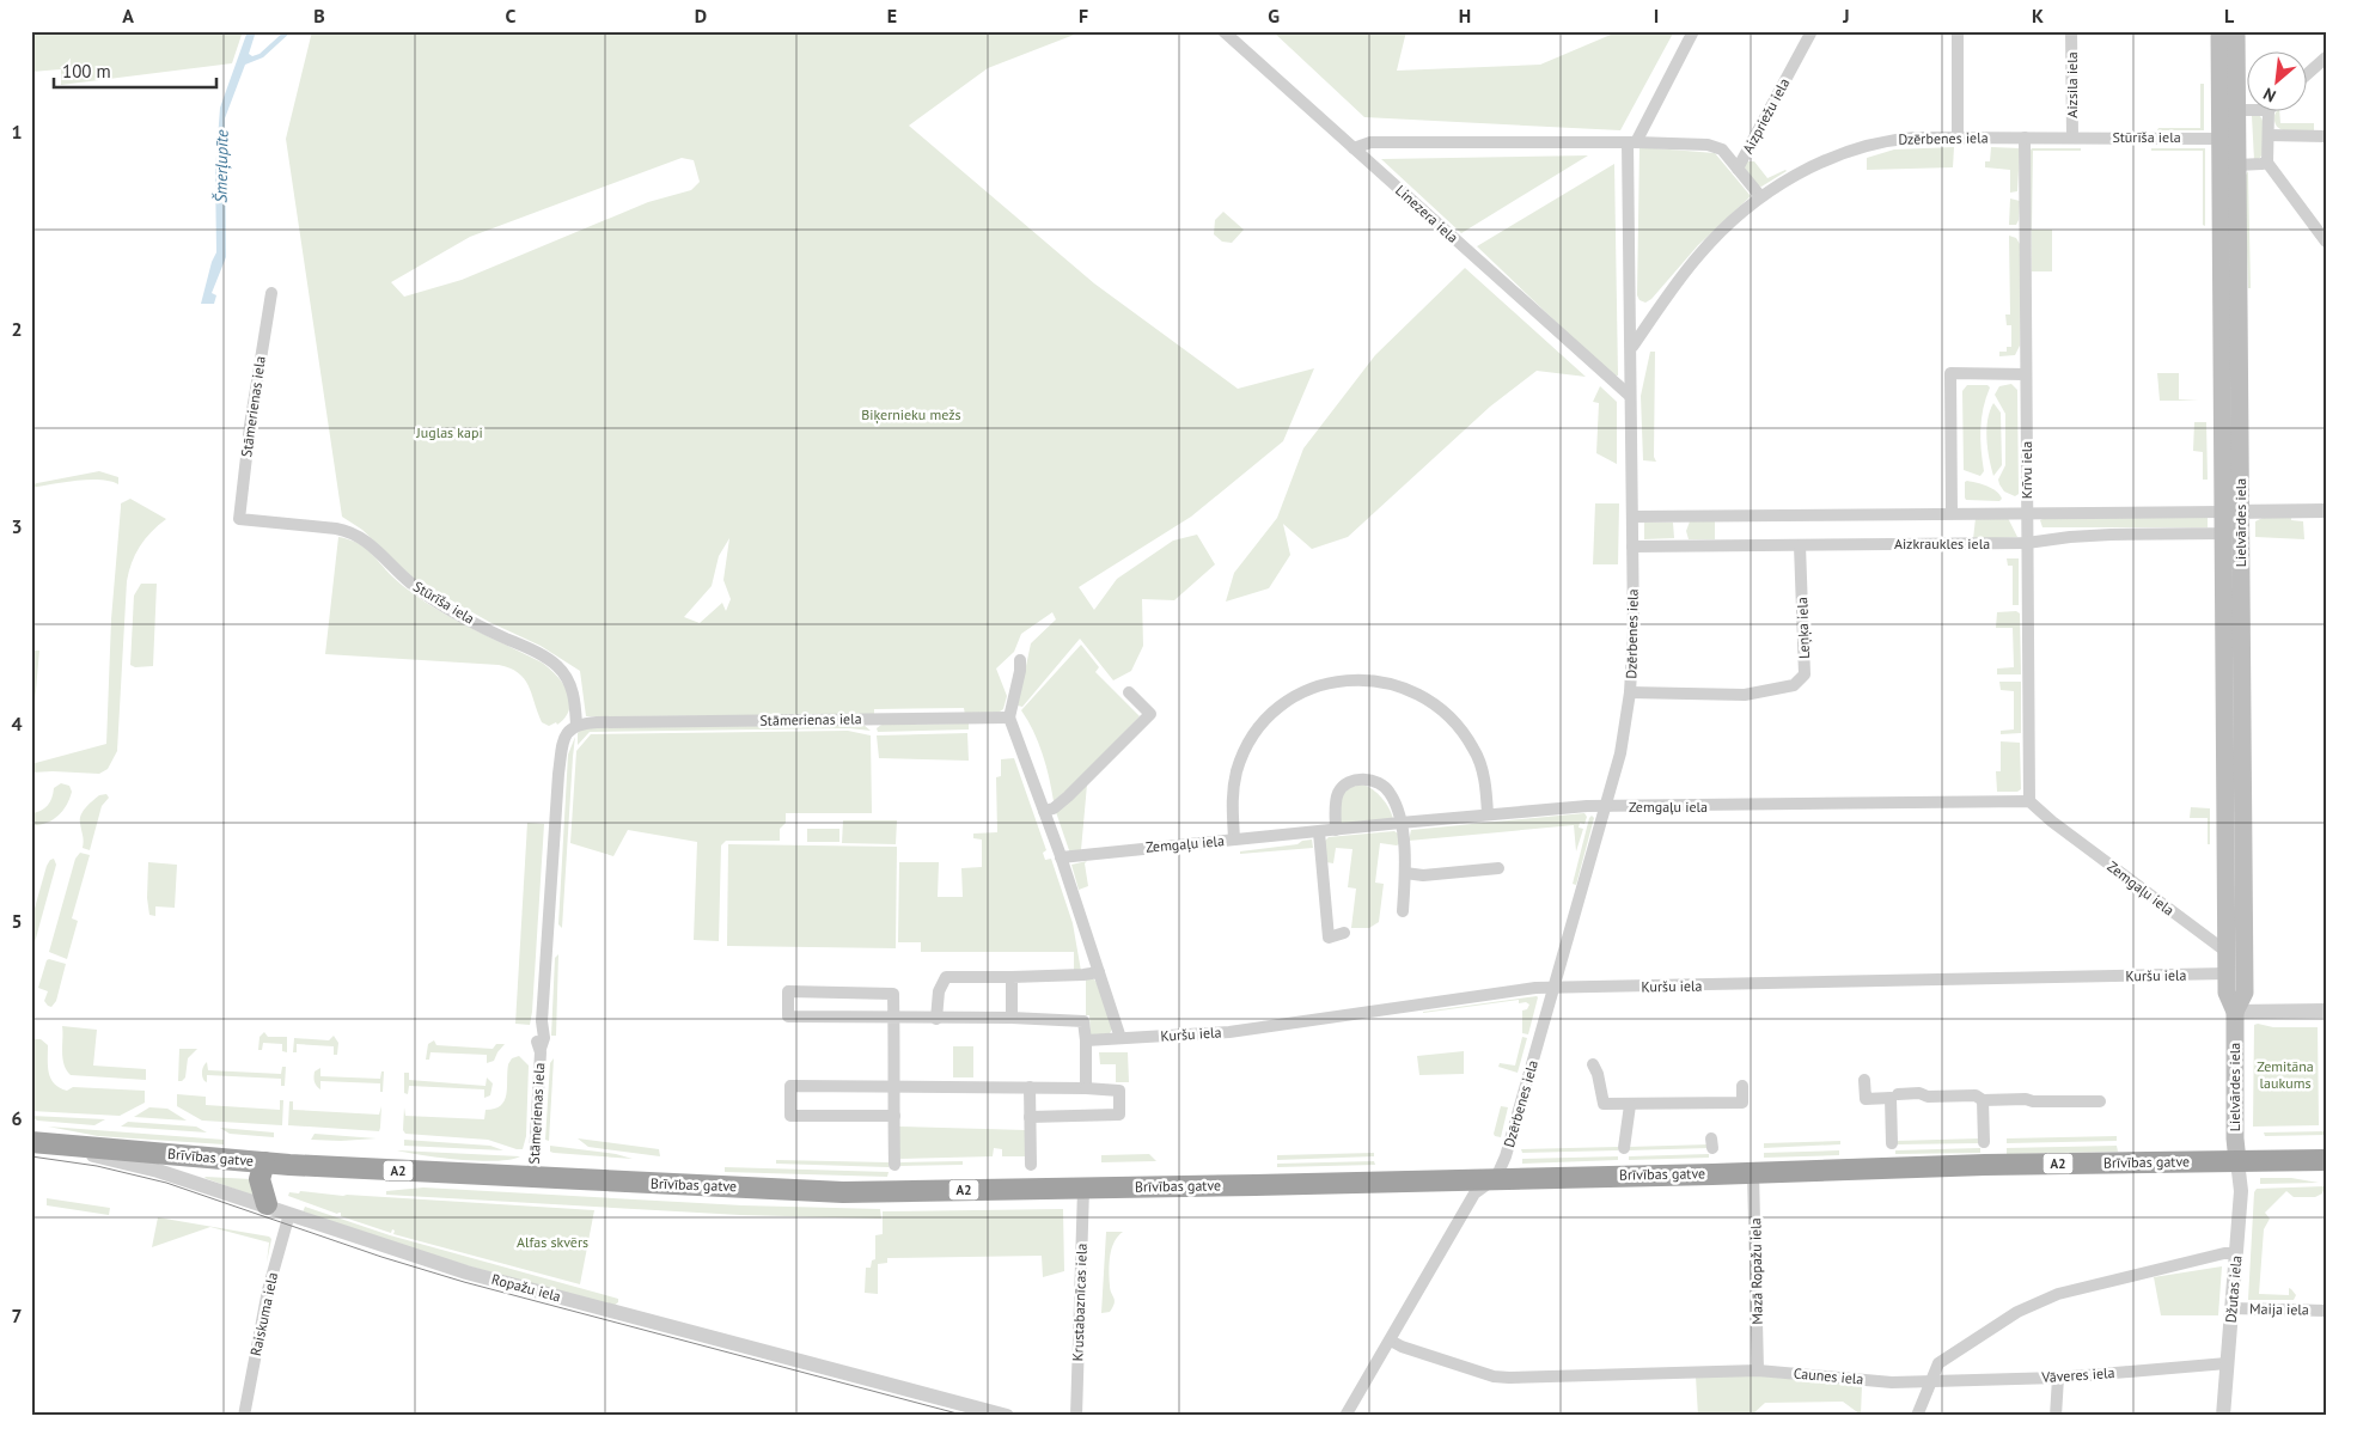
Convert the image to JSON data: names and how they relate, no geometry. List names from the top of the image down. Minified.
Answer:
{"streets":{"highway":["Brīvības gatve","A2"],"main road":["Lielvārdes iela"],"street":["Aizsila iela","Aizpriežu iela","Stūrīša iela","Dzērbenes iela","Linezera iela","Stāmerienas iela","Krīvu iela","Aizkraukles iela","Leņķa iela","Zemgaļu iela","Kuršu iela","Mazā Ropažu iela","Ropažu iela","Džutas iela","Krustabaznīcas iela","Maija iela","Raiskuma iela","Vāveres iela","Caunes iela"]},"crossings":[["Aizsila iela","Stūrīša iela"],["Aizsila iela","Dzērbenes iela"],["Aizpriežu iela","Dzērbenes iela"],["Stūrīša iela","Dzērbenes iela"],["Stūrīša iela","Stāmerienas iela"],["Stūrīša iela","Lielvārdes iela"],["Dzērbenes iela","Linezera iela"],["Dzērbenes iela","Krīvu iela"],["Dzērbenes iela","Aizkraukles iela"],["Dzērbenes iela","Leņķa iela"],["Dzērbenes iela","Zemgaļu iela"],["Dzērbenes iela","Kuršu iela"],["Dzērbenes iela","Brīvības gatve"],["Dzērbenes iela","Caunes iela"],["Stāmerienas iela","Brīvības gatve"],["Krīvu iela","Aizkraukles iela"],["Krīvu iela","Zemgaļu iela"],["Lielvārdes iela","Aizkraukles iela"],["Lielvārdes iela","Zemgaļu iela"],["Lielvārdes iela","Kuršu iela"],["Lielvārdes iela","Brīvības gatve"],["Lielvārdes iela","Džutas iela"],["Aizkraukles iela","Leņķa iela"],["Brīvības gatve","Mazā Ropažu iela"],["Brīvības gatve","Ropažu iela"],["Brīvības gatve","Džutas iela"],["Brīvības gatve","Krustabaznīcas iela"],["Mazā Ropažu iela","Caunes iela"],["Ropažu iela","Raiskuma iela"],["Džutas iela","Maija iela"],["Džutas iela","Vāveres iela"],["Vāveres iela","Caunes iela"]],"water":["Šmerļupīte"],"parks":["Biķernieku mežs","Juglas kapi","Zemitāna laukums","Alfas skvērs"],"scale_bar":"100 m","north":"bottom left","grid":{"columns":["A","B","C","D","E","F","G","H","I","J","K","L"],"rows":["1","2","3","4","5","6","7"]}}
